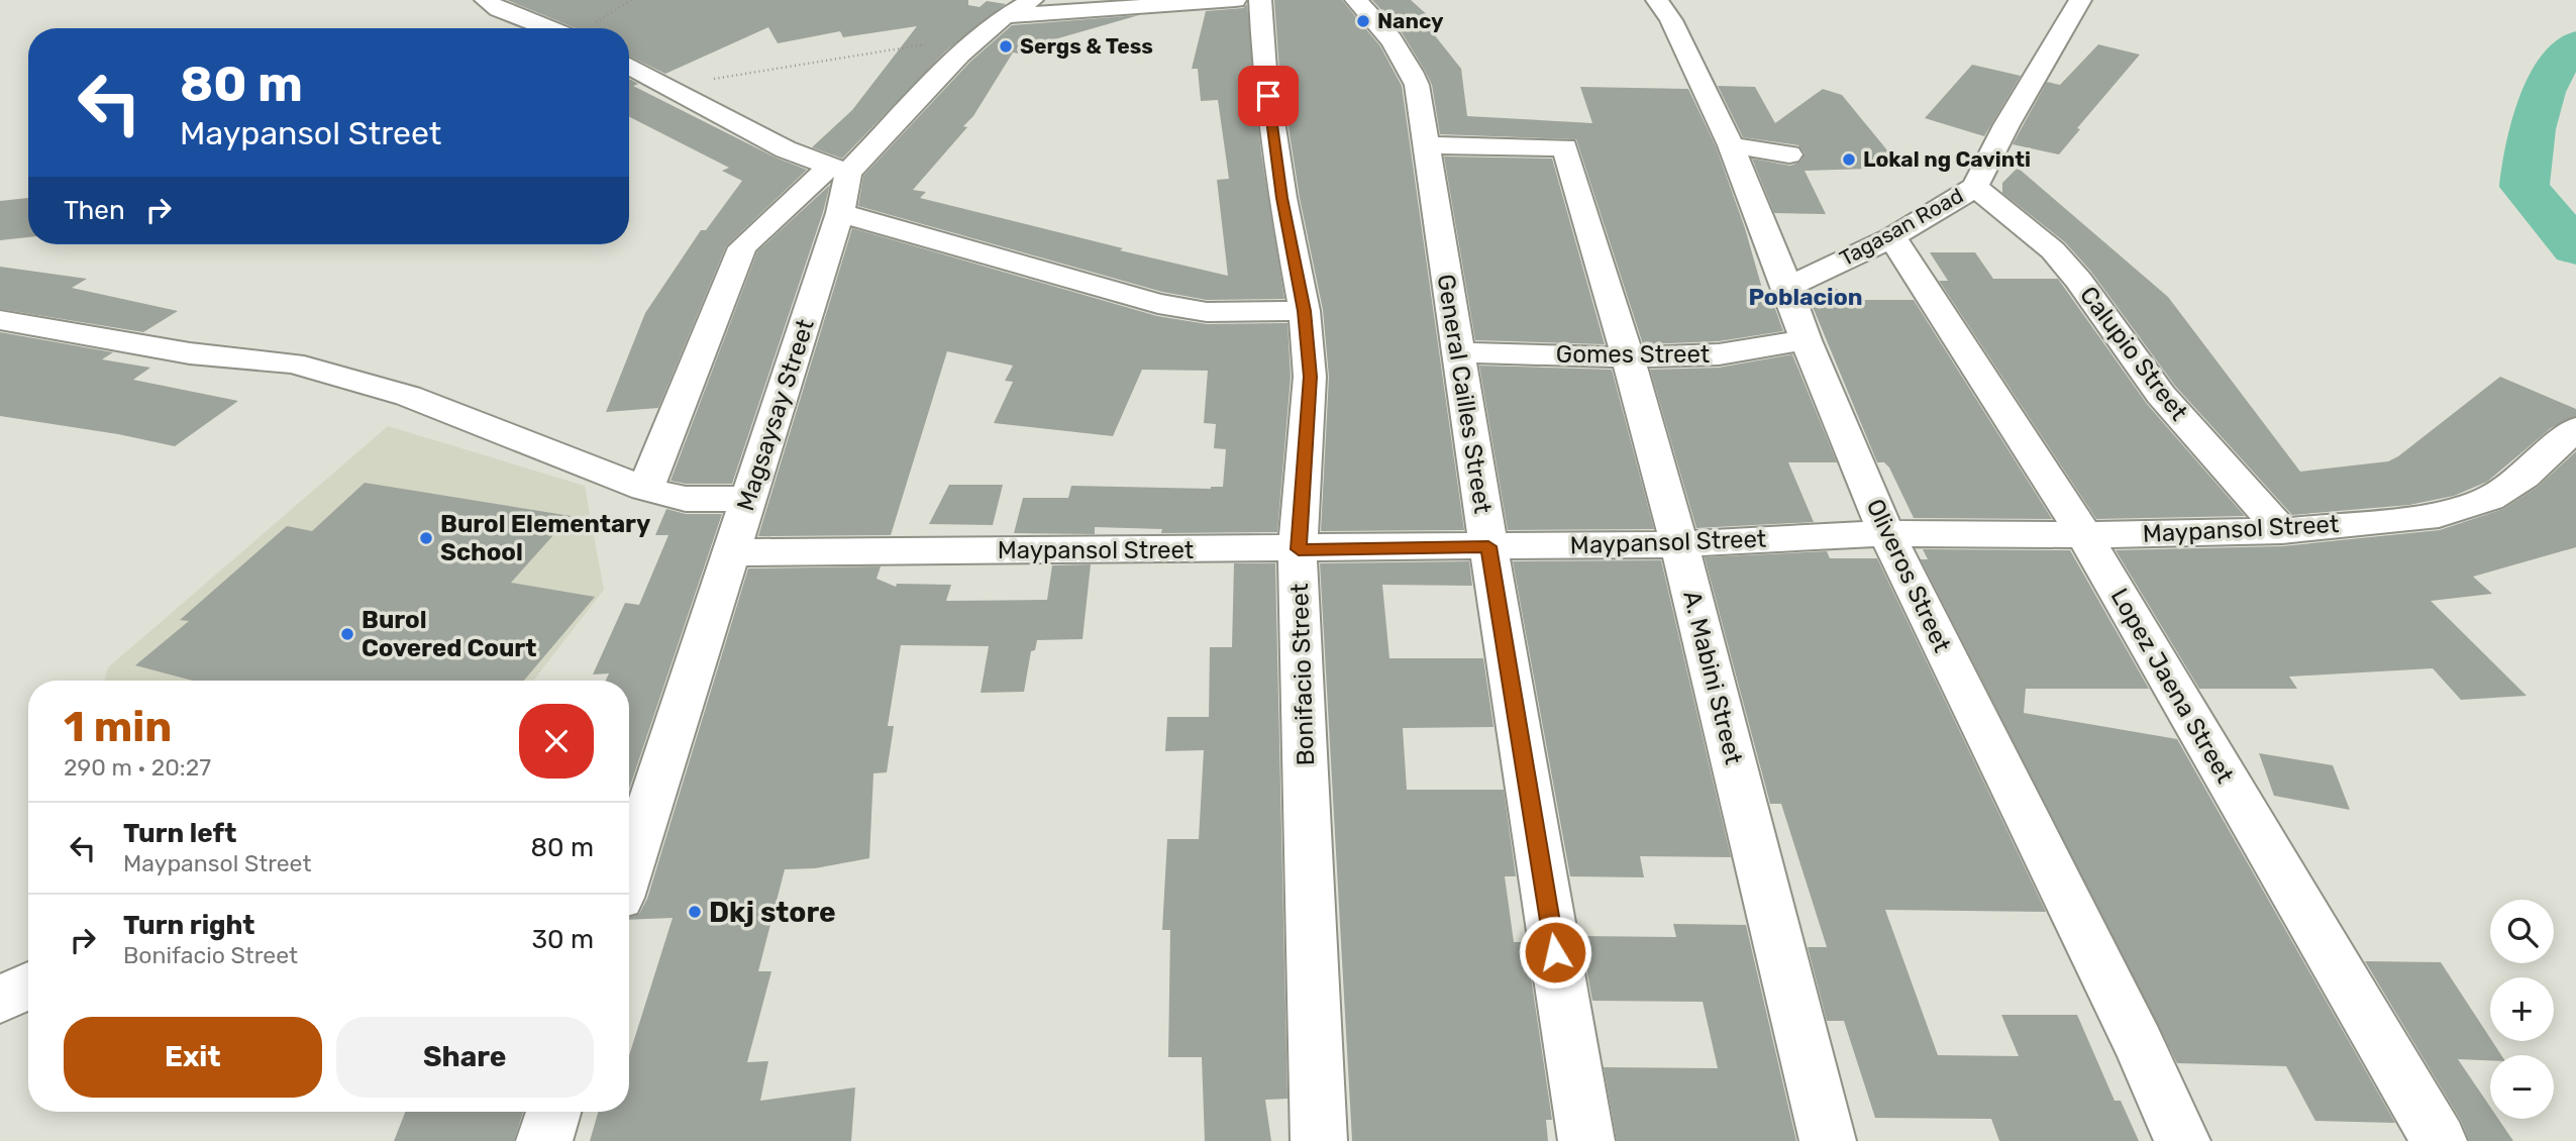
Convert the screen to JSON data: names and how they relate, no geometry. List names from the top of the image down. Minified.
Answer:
{"streets":{"street":["Tagasan Road","Calupio Street","Gomes Street","General Cailles Street","Magsaysay Street","Maypansol Street","Oliveros Street","Bonifacio Street","A. Mabini Street","Lopez Jaena Street"]},"crossings":[["Tagasan Road","Calupio Street"],["Tagasan Road","Oliveros Street"],["Tagasan Road","Lopez Jaena Street"],["Calupio Street","Maypansol Street"],["Gomes Street","General Cailles Street"],["Gomes Street","Oliveros Street"],["Gomes Street","A. Mabini Street"],["General Cailles Street","Maypansol Street"],["General Cailles Street","A. Mabini Street"],["Magsaysay Street","Maypansol Street"],["Maypansol Street","Oliveros Street"],["Maypansol Street","Bonifacio Street"],["Maypansol Street","A. Mabini Street"],["Maypansol Street","Lopez Jaena Street"]],"districts":["Poblacion"],"places":["Nancy","Sergs & Tess","Lokal ng Cavinti","Burol Elementary School","Burol Covered Court","Dkj store"],"page":{"turn":["80 m","Maypansol Street"],"then":"Then","heading":["1 min","290 m · 20:27"],"list":[{"name":"Turn left","note":"Maypansol Street","value":"80 m"},{"name":"Turn right","note":"Bonifacio Street","value":"30 m"}],"map_buttons":["+","−"],"buttons":["Exit","Share"]}}
